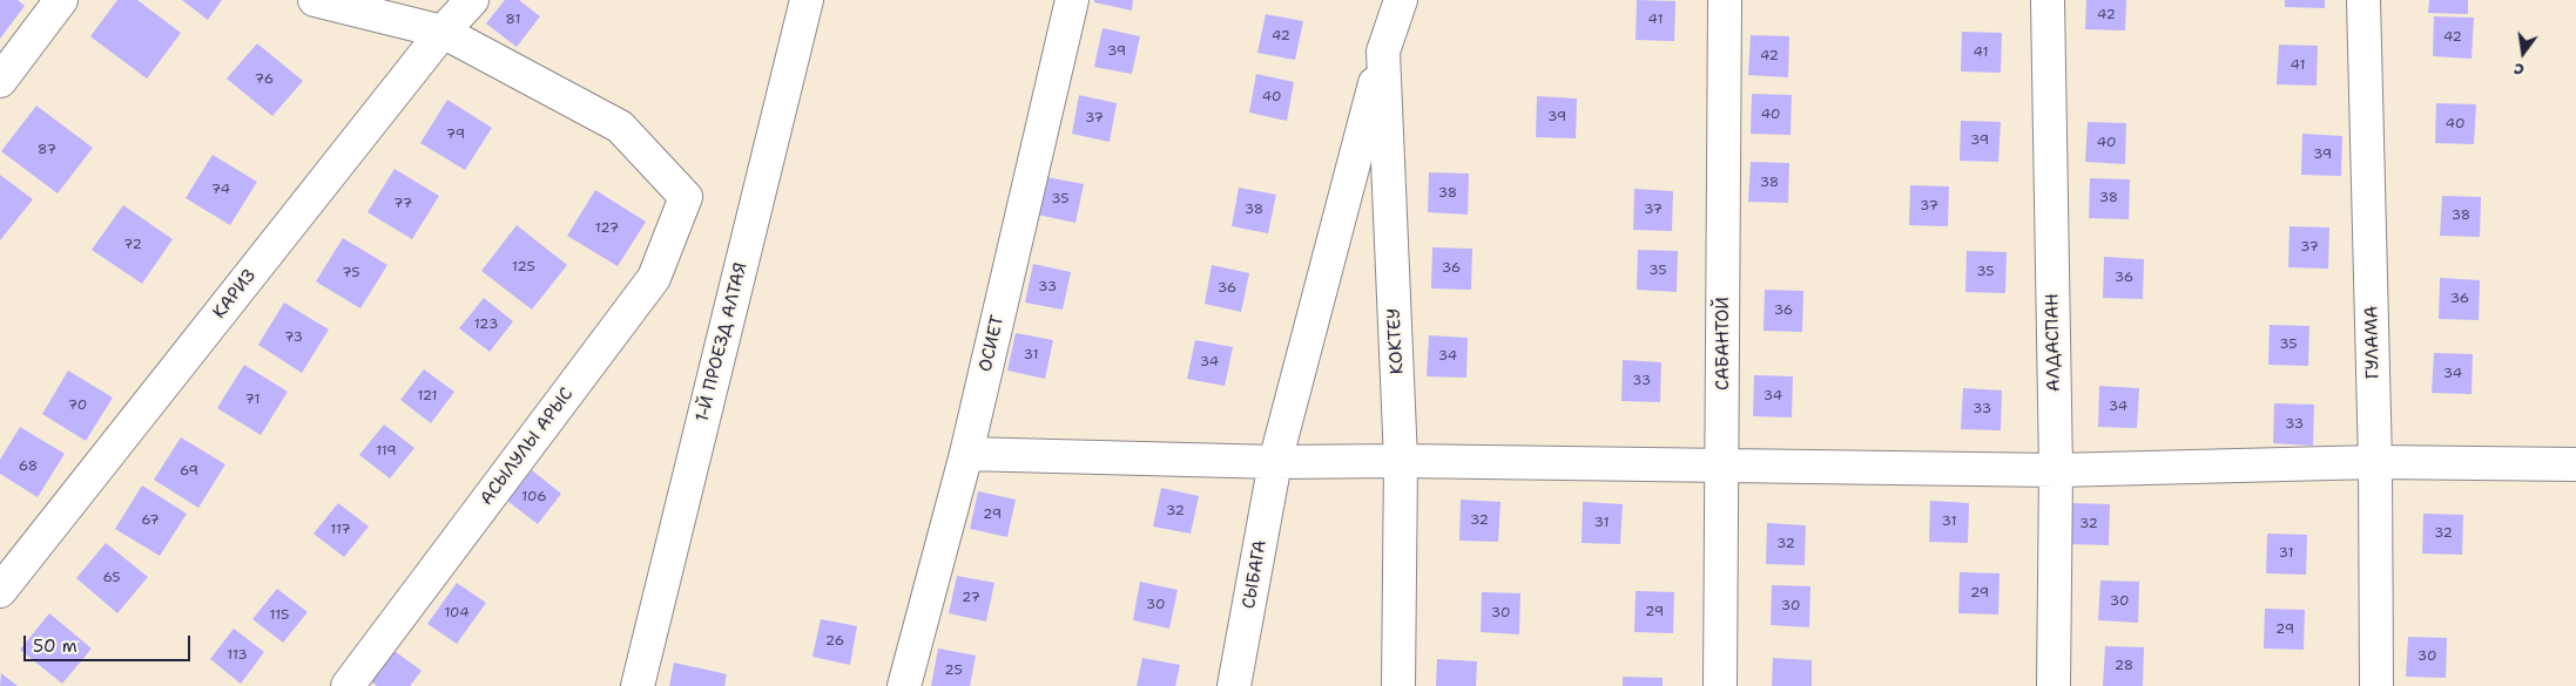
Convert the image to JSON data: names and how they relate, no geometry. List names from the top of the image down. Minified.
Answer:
{"streets":{"street":["КАРИЗ","КОКТЕУ","1-Й ПРОЕЗД АЛТАЯ","АЛДАСПАН","ГУЛАМА","ОСИЕТ","САБАНТОЙ","АСЫЛУЛЫ АРЫС","СЫБАГА"]},"crossings":[["КАРИЗ","АСЫЛУЛЫ АРЫС"],["КОКТЕУ","СЫБАГА"]],"house_numbers":["42","81","41","42","42","39","41","42","41","76","40","40","39","37","40","79","39","40","87","39","38","74","38","38","35","77","37","38","37","38","127","72","37","125","36","35","35","75","36","33","36","36","36","123","73","35","31","34","34","34","33","121","34","71","70","34","33","33","119","68","69","106","32","29","67","32","31","31","32","117","32","32","31","65","29","27","30","30","30","29","104","30","115","29","26","113","30","28","25"],"scale_bar":"50 m","north":"bottom"}
